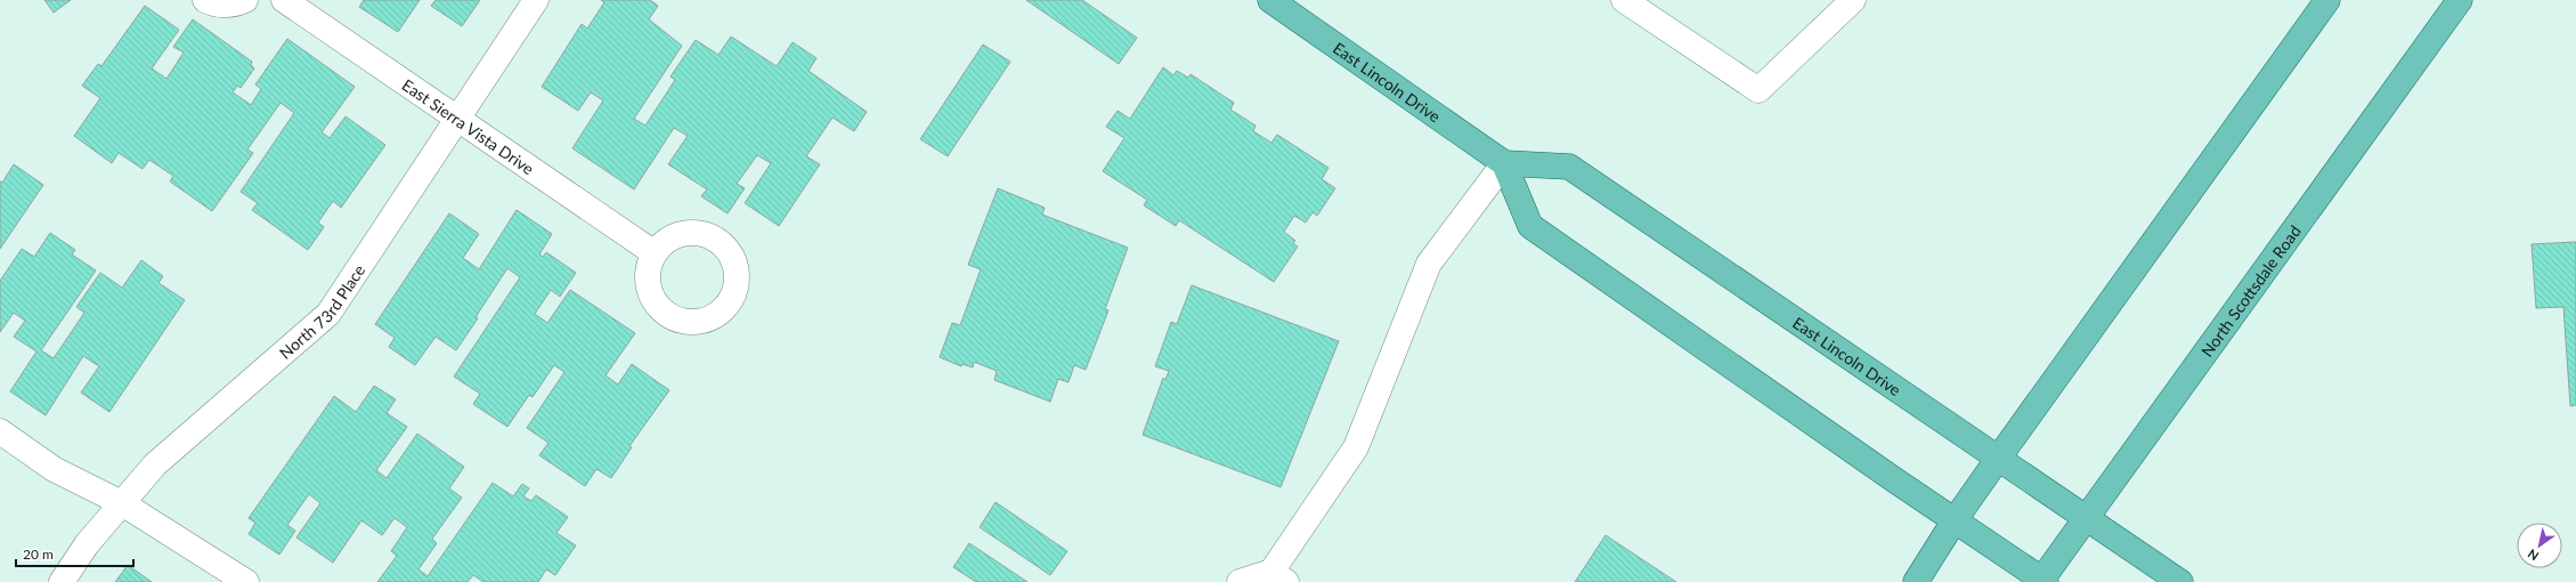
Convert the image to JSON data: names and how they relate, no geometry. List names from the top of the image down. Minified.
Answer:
{"streets":{"main road":["East Lincoln Drive","North Scottsdale Road"],"street":["East Sierra Vista Drive","North 73rd Place"]},"crossings":[["East Lincoln Drive","North Scottsdale Road"],["East Sierra Vista Drive","North 73rd Place"]],"scale_bar":"20 m","north":"bottom left"}
